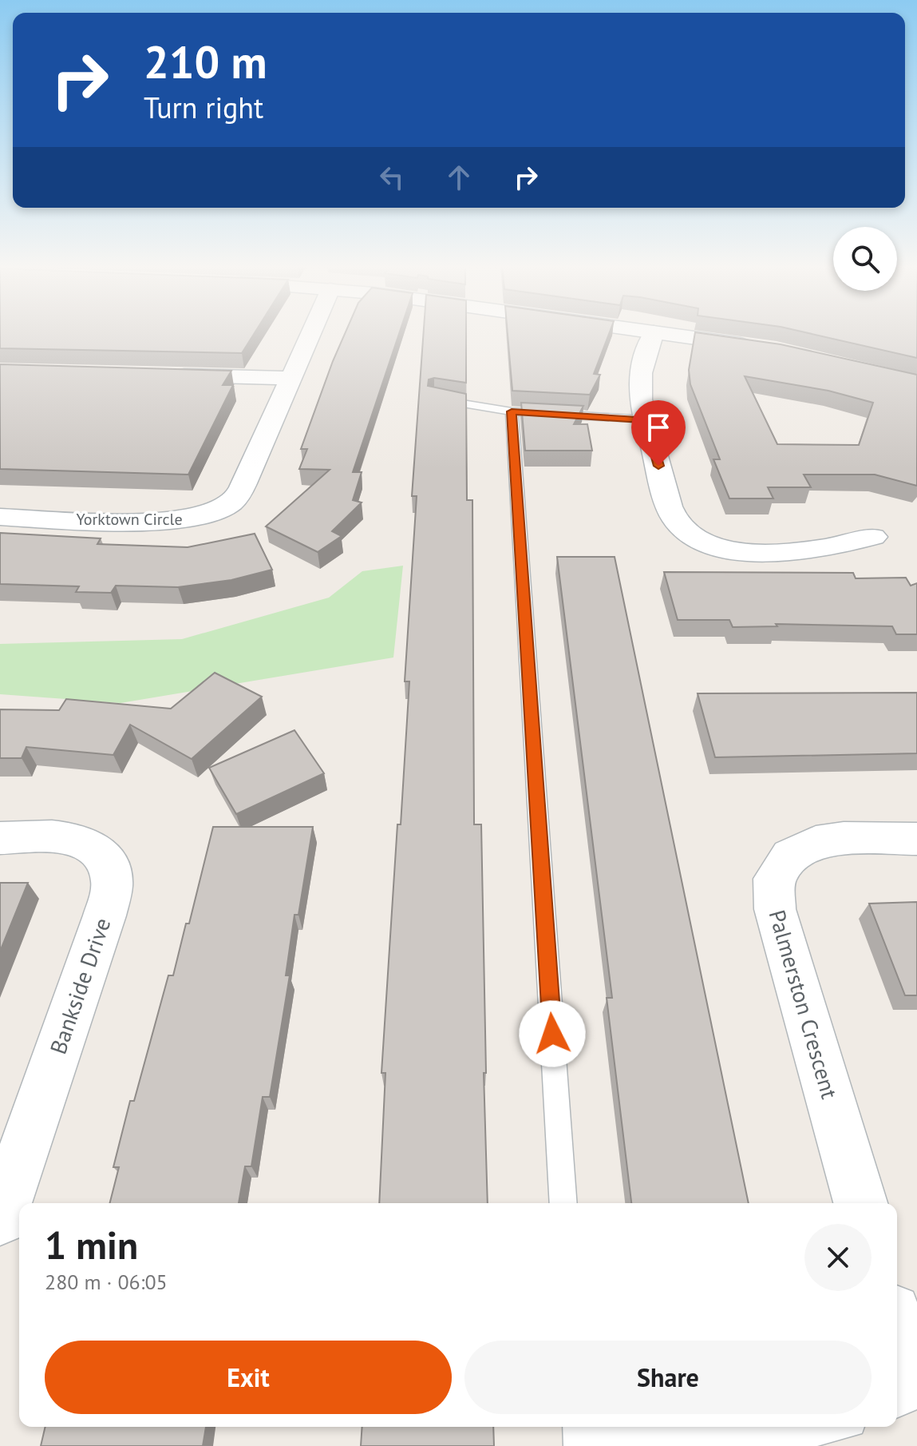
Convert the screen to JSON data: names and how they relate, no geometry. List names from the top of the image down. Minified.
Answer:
{"streets":{"street":["Yorktown Circle","Bankside Drive","Palmerston Crescent"]},"page":{"turn":["210 m","Turn right"],"heading":["1 min","280 m · 06:05"],"buttons":["Exit","Share"]}}
